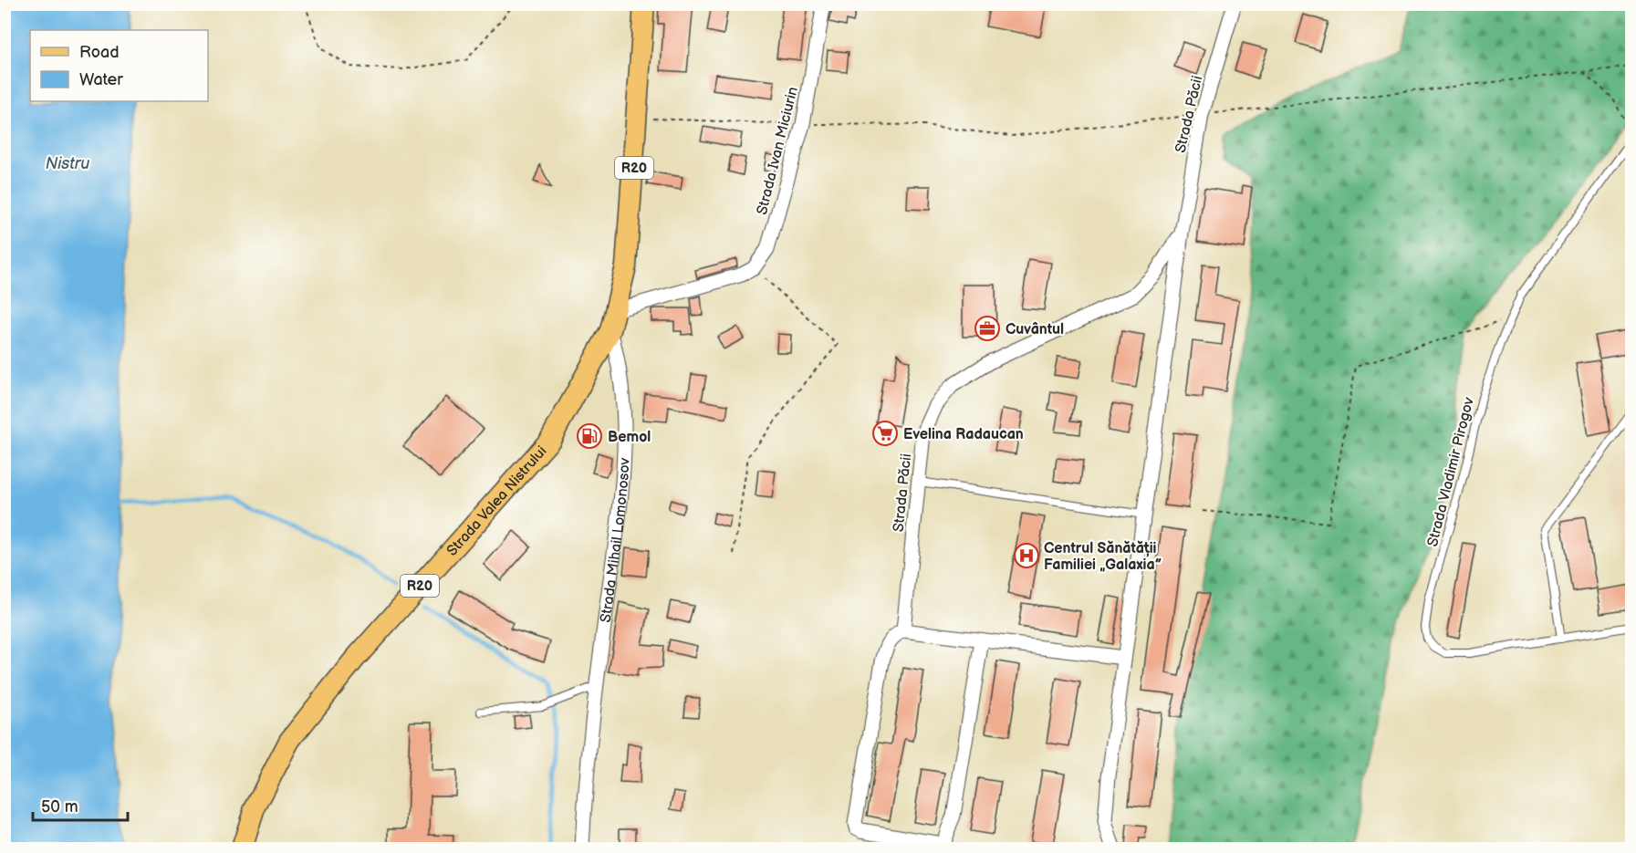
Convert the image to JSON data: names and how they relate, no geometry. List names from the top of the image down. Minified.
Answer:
{"streets":{"main road":["R20","Strada Valea Nistrului","Strada Mihail Lomonosov"],"street":["Strada Păcii","Strada Ivan Miciurin"],"lane":["Strada Vladimir Pirogov"]},"crossings":[["Strada Valea Nistrului","Strada Mihail Lomonosov"]],"water":["Nistru"],"places":{"office":["Cuvântul"],"supermarket":["Evelina Radaucan"],"fuel station":["Bemol"],"hospital":["Centrul Sănătății Familiei „Galaxia”"]},"legend":["Road","Water"],"scale_bar":"50 m"}
